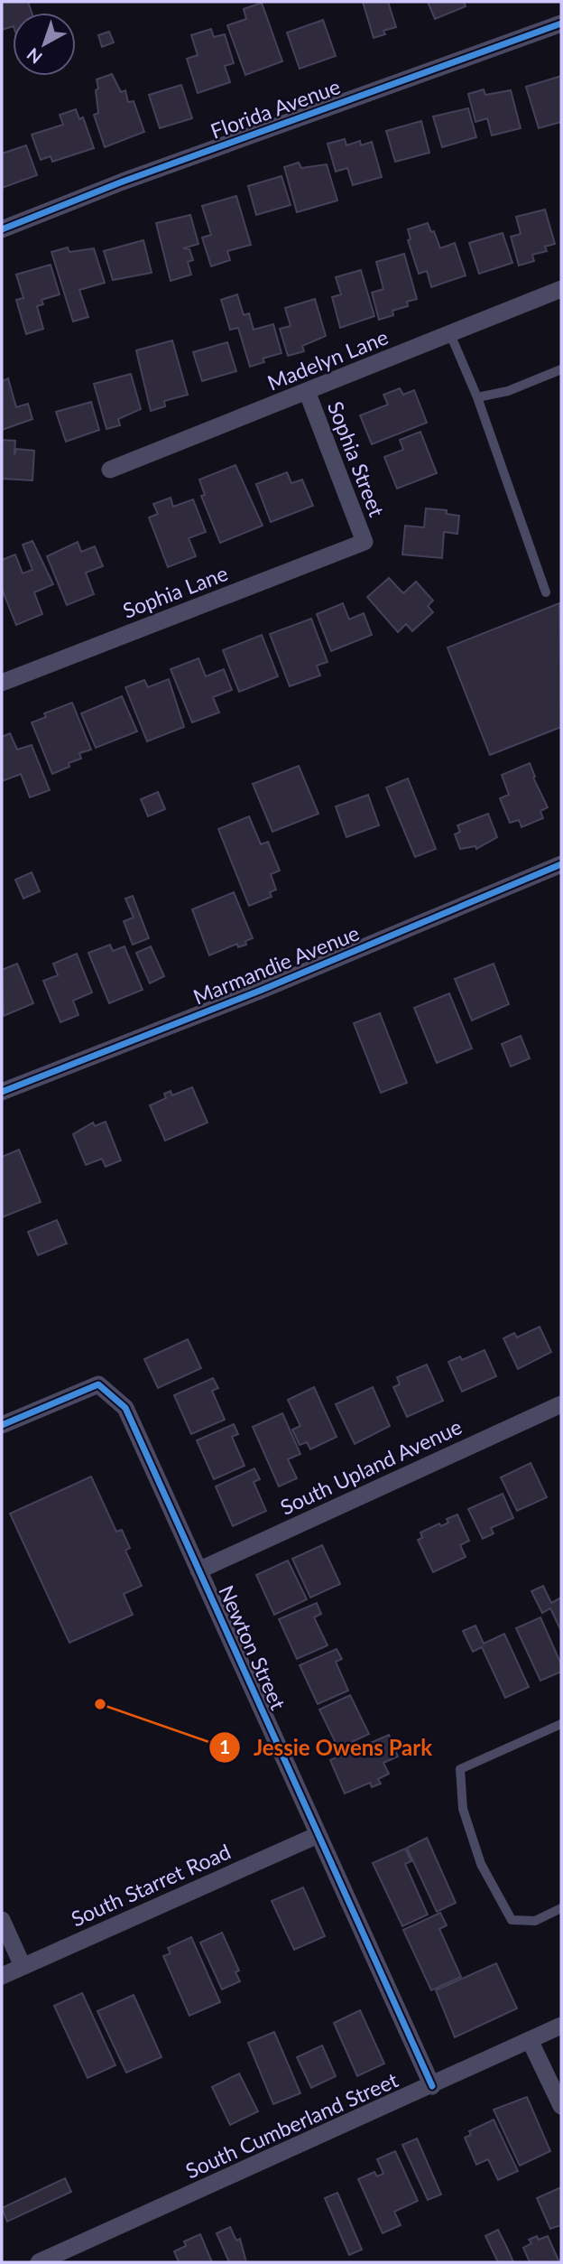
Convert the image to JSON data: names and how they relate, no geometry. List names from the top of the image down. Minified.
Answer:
{"streets":{"street":["Florida Avenue","Madelyn Lane","Sophia Street","Sophia Lane","Marmandie Avenue","South Upland Avenue","Newton Street","South Starret Road","South Cumberland Street"]},"crossings":[["Madelyn Lane","Sophia Street"],["Sophia Street","Sophia Lane"],["South Upland Avenue","Newton Street"],["Newton Street","South Starret Road"],["Newton Street","South Cumberland Street"]],"places":["Jessie Owens Park"],"north":"bottom left"}
